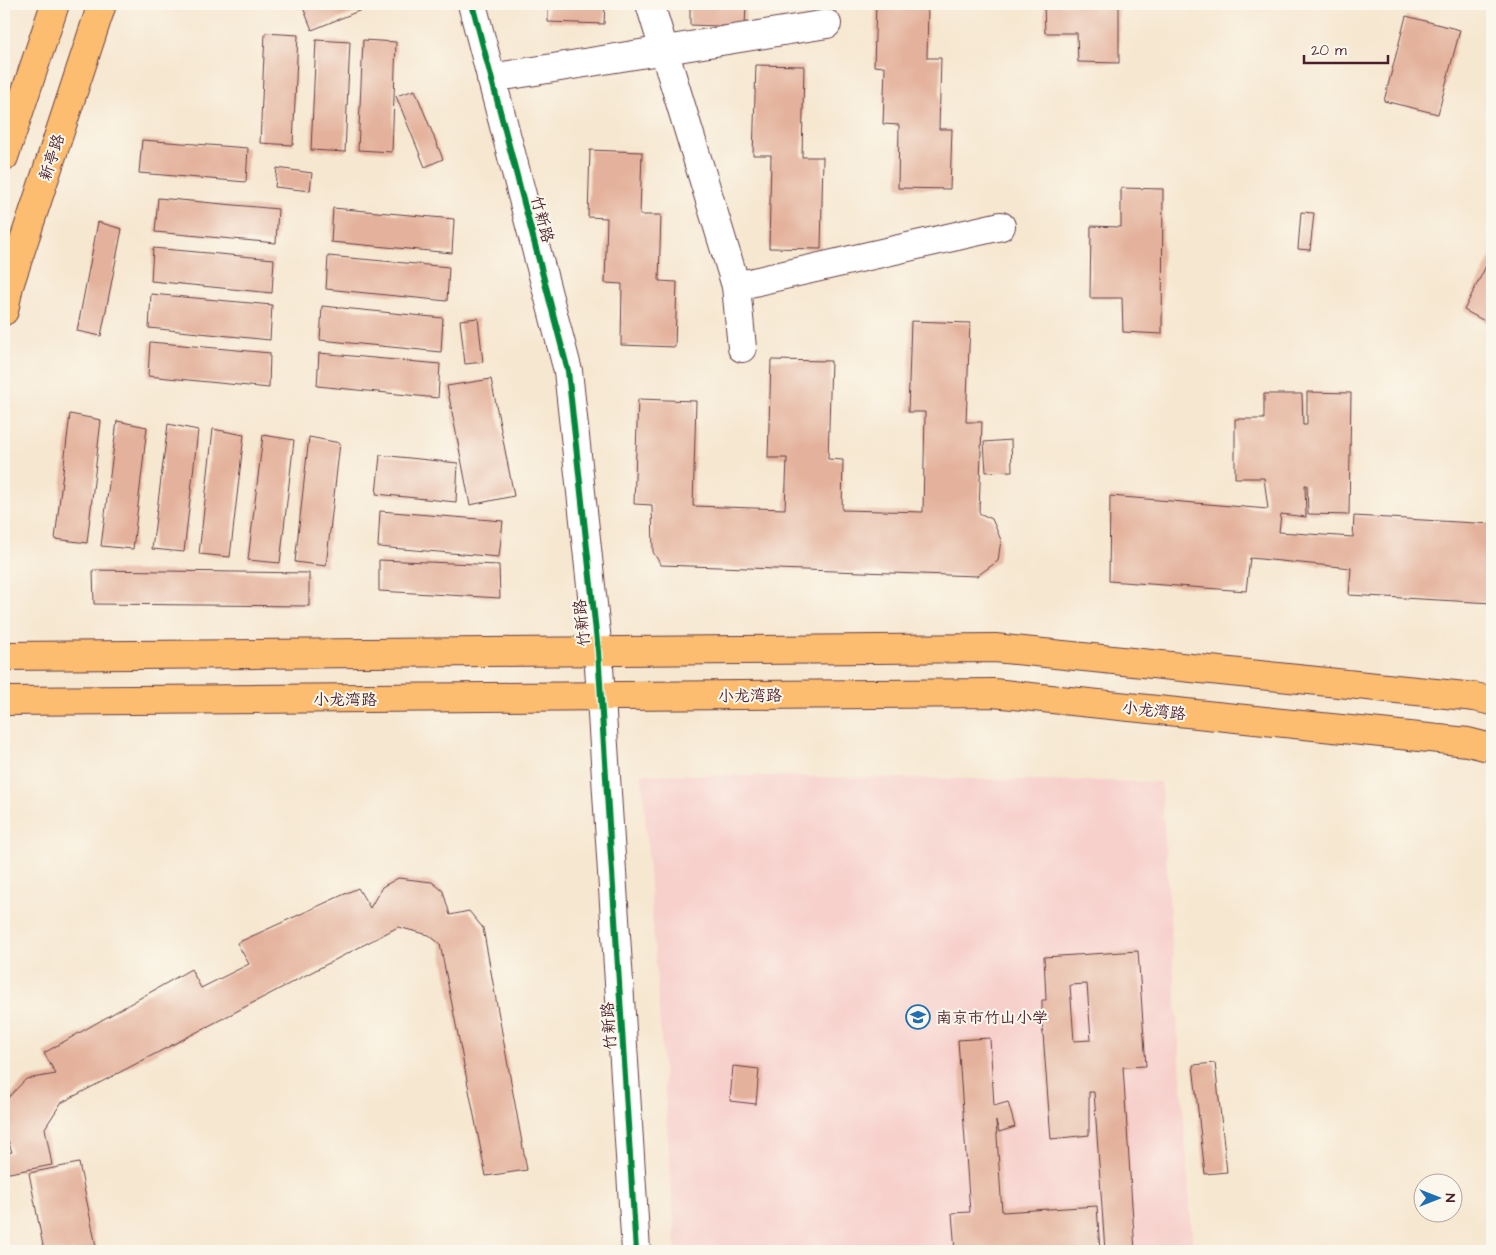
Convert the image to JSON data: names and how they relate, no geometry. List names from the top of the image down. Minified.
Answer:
{"streets":{"main road":["新亭路","小龙湾路"],"street":["竹新路"]},"crossings":[["竹新路","小龙湾路"]],"places":{"school or university":["南京市竹山小学"]},"scale_bar":"20 m","north":"right"}
